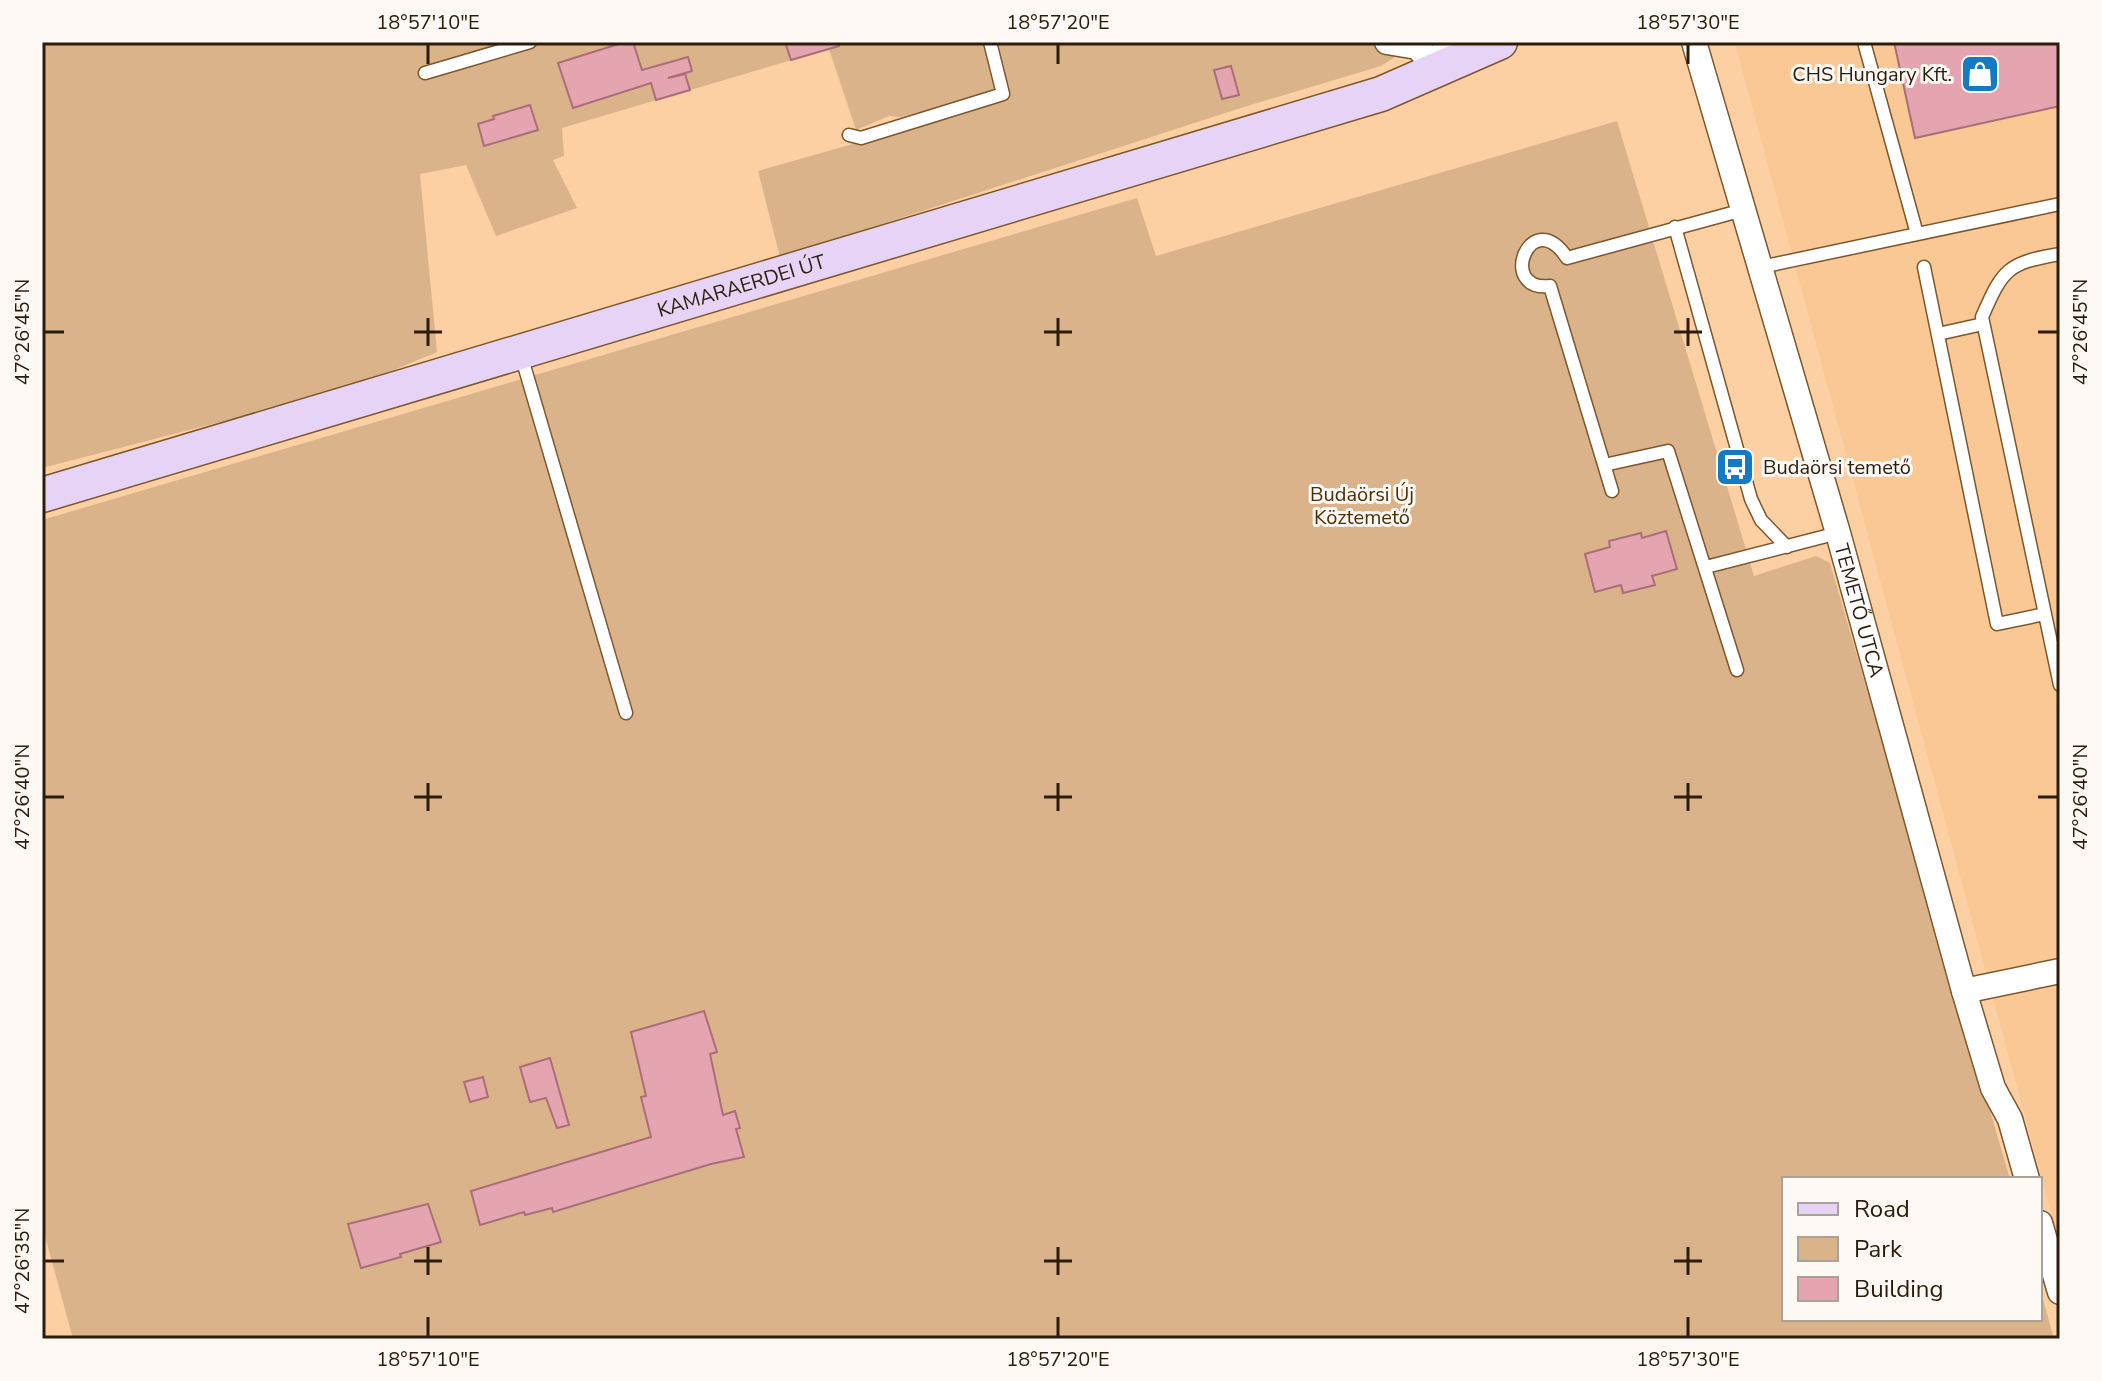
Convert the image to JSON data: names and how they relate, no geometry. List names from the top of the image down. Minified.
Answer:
{"streets":{"street":["KAMARAERDEI ÚT","TEMETŐ UTCA"]},"parks":["Budaörsi Új Köztemető"],"places":{"shop":["CHS Hungary Kft."],"bus stop":["Budaörsi temető"]},"legend":["Road","Park","Building"],"coordinates":["18°57'10\"E","18°57'20\"E","18°57'30\"E","47°26'45\"N","47°26'40\"N","47°26'35\"N"]}
